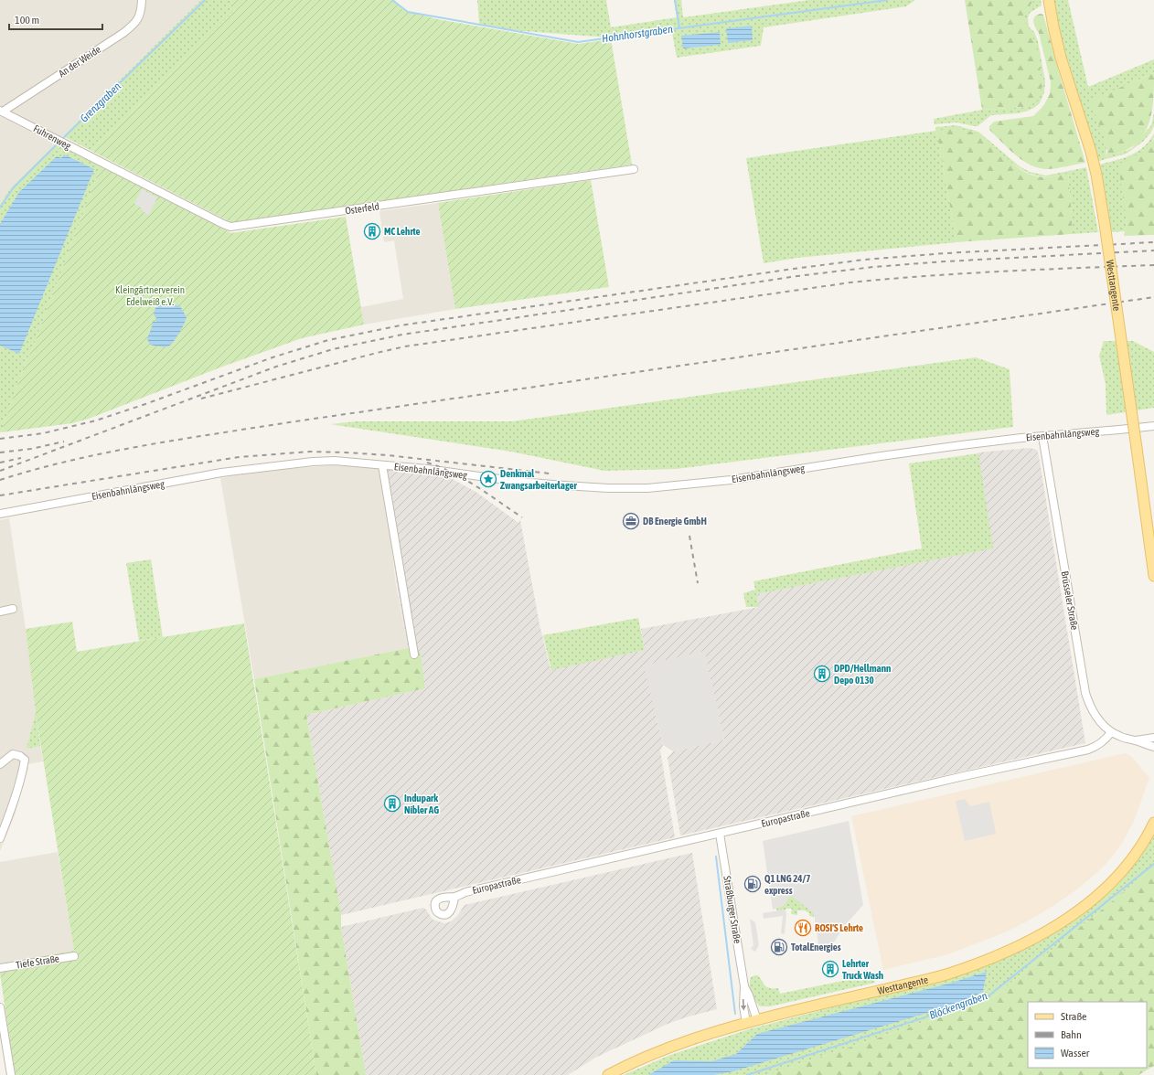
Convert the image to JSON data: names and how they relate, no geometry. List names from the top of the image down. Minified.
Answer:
{"streets":{"main road":["Westtangente"],"street":["An der Weide","Fuhrenweg","Osterfeld","Eisenbahnlängsweg","Brüsseler Straße","Europastraße","Straßburger Straße","Tiefe Straße"]},"crossings":[["An der Weide","Fuhrenweg"],["Fuhrenweg","Osterfeld"],["Westtangente","Straßburger Straße"],["Eisenbahnlängsweg","Brüsseler Straße"],["Brüsseler Straße","Europastraße"],["Europastraße","Straßburger Straße"]],"water":["Hohnhorstgraben","Grenzgraben","Blöckengraben"],"parks":["Kleingärtnerverein Edelweiß e.V."],"places":{"building":["MC Lehrte","DPD/Hellmann Depo 0130","Indupark Nibler AG","Lehrter Truck Wash"],"place":["Denkmal Zwangsarbeiterlager"],"office":["DB Energie GmbH"],"fuel station":["Q1 LNG 24/7 express","TotalEnergies"],"restaurant":["ROSI'S Lehrte"]},"legend":["Straße","Bahn","Wasser"],"scale_bar":"100 m"}
